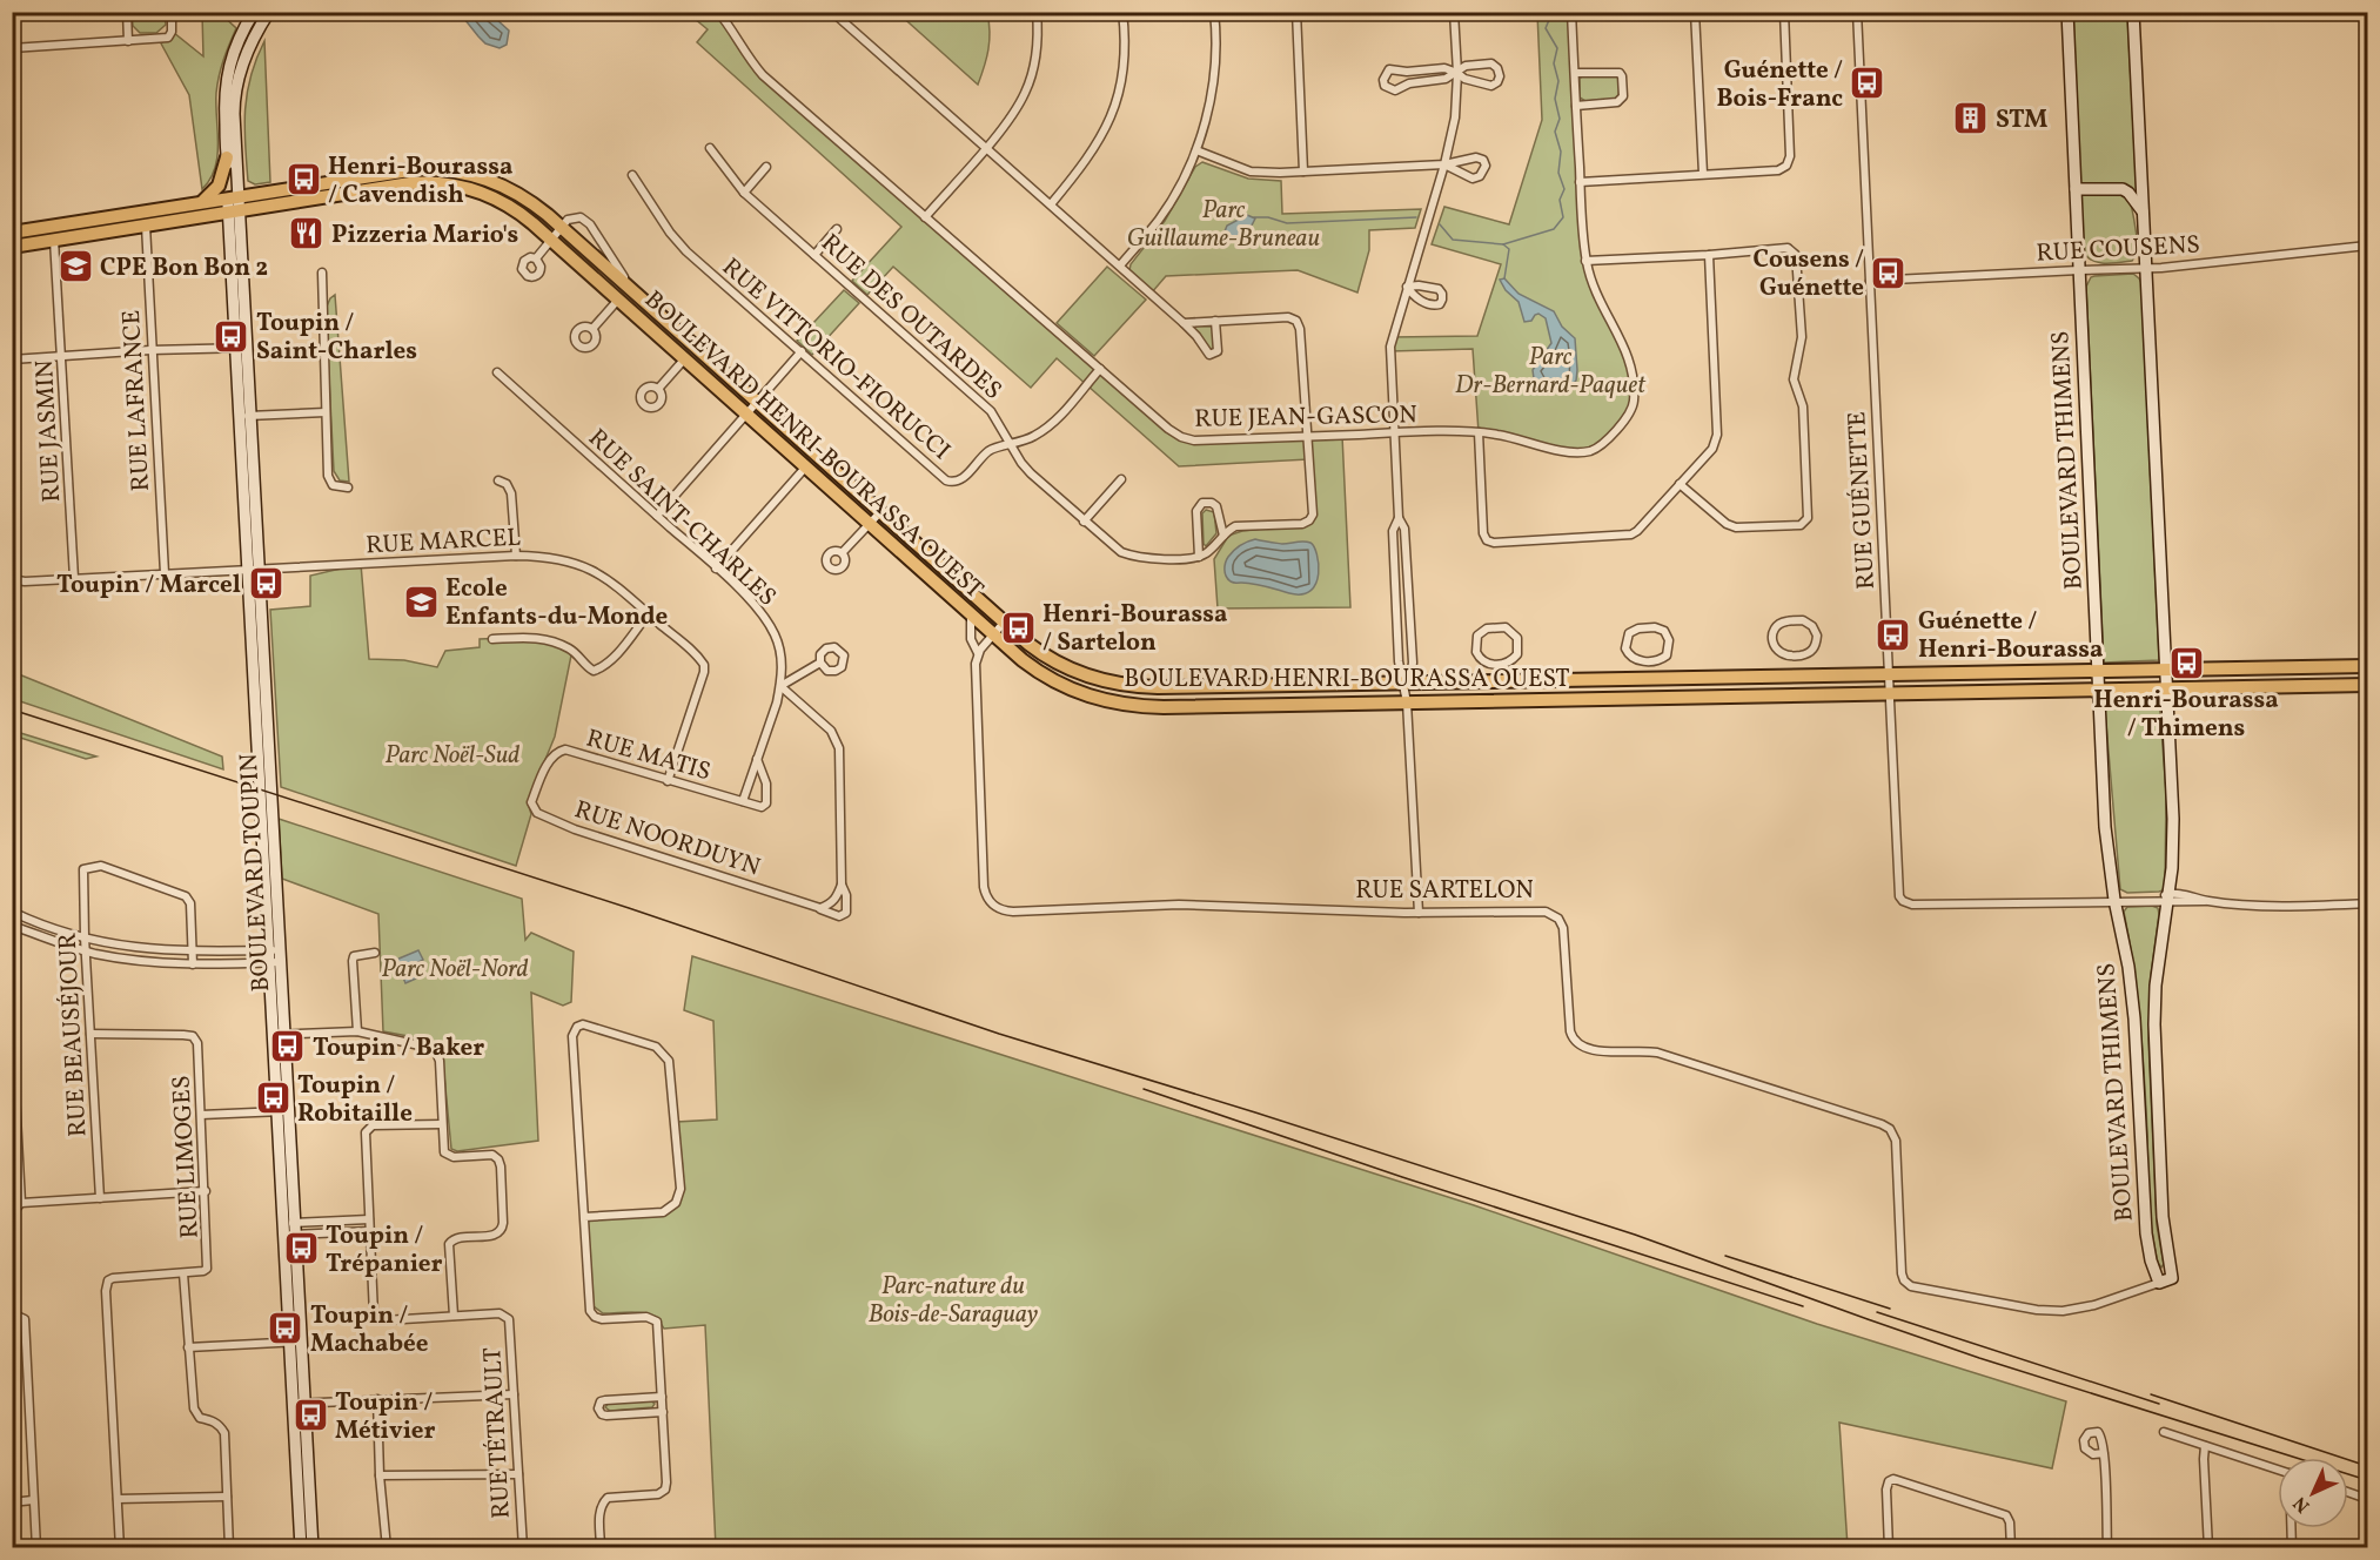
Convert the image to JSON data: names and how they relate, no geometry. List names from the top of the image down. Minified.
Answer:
{"streets":{"main road":["BOULEVARD HENRI-BOURASSA OUEST"],"street":["RUE COUSENS","RUE DES OUTARDES","RUE VITTORIO-FIORUCCI","RUE LAFRANCE","RUE JEAN-GASCON","RUE JASMIN","BOULEVARD THIMENS","RUE GUÉNETTE","RUE SAINT-CHARLES","RUE MARCEL","RUE MATIS","RUE NOORDUYN","BOULEVARD TOUPIN","RUE SARTELON","RUE BEAUSÉJOUR","RUE LIMOGES","RUE TÉTRAULT"]},"crossings":[["RUE COUSENS","BOULEVARD THIMENS"],["RUE COUSENS","RUE GUÉNETTE"],["RUE DES OUTARDES","RUE VITTORIO-FIORUCCI"],["RUE VITTORIO-FIORUCCI","RUE JEAN-GASCON"],["RUE LAFRANCE","BOULEVARD HENRI-BOURASSA OUEST"],["RUE LAFRANCE","RUE MARCEL"],["RUE JASMIN","BOULEVARD HENRI-BOURASSA OUEST"],["RUE JASMIN","RUE MARCEL"],["BOULEVARD HENRI-BOURASSA OUEST","BOULEVARD THIMENS"],["BOULEVARD HENRI-BOURASSA OUEST","RUE GUÉNETTE"],["BOULEVARD HENRI-BOURASSA OUEST","BOULEVARD TOUPIN"],["BOULEVARD HENRI-BOURASSA OUEST","RUE SARTELON"],["BOULEVARD THIMENS","RUE GUÉNETTE"],["BOULEVARD THIMENS","RUE SARTELON"],["RUE SAINT-CHARLES","RUE MATIS"],["RUE SAINT-CHARLES","RUE NOORDUYN"],["RUE MARCEL","RUE MATIS"],["RUE MARCEL","BOULEVARD TOUPIN"],["RUE MATIS","RUE NOORDUYN"],["RUE BEAUSÉJOUR","RUE LIMOGES"]],"parks":["Parc Guillaume-Bruneau","Parc Dr-Bernard-Paquet","Parc Noël-Sud","Parc Noël-Nord","Parc-nature du Bois-de-Saraguay"],"places":{"bus stop":["Guénette / Bois-Franc","Henri-Bourassa / Cavendish","Cousens / Guénette","Toupin / Saint-Charles","Toupin / Marcel","Henri-Bourassa / Sartelon","Guénette / Henri-Bourassa","Henri-Bourassa / Thimens","Toupin / Baker","Toupin / Robitaille","Toupin / Trépanier","Toupin / Machabée","Toupin / Métivier"],"building":["STM"],"restaurant":["Pizzeria Mario's"],"school or university":["CPE Bon Bon 2","Ecole Enfants-du-Monde"]},"north":"bottom left"}
